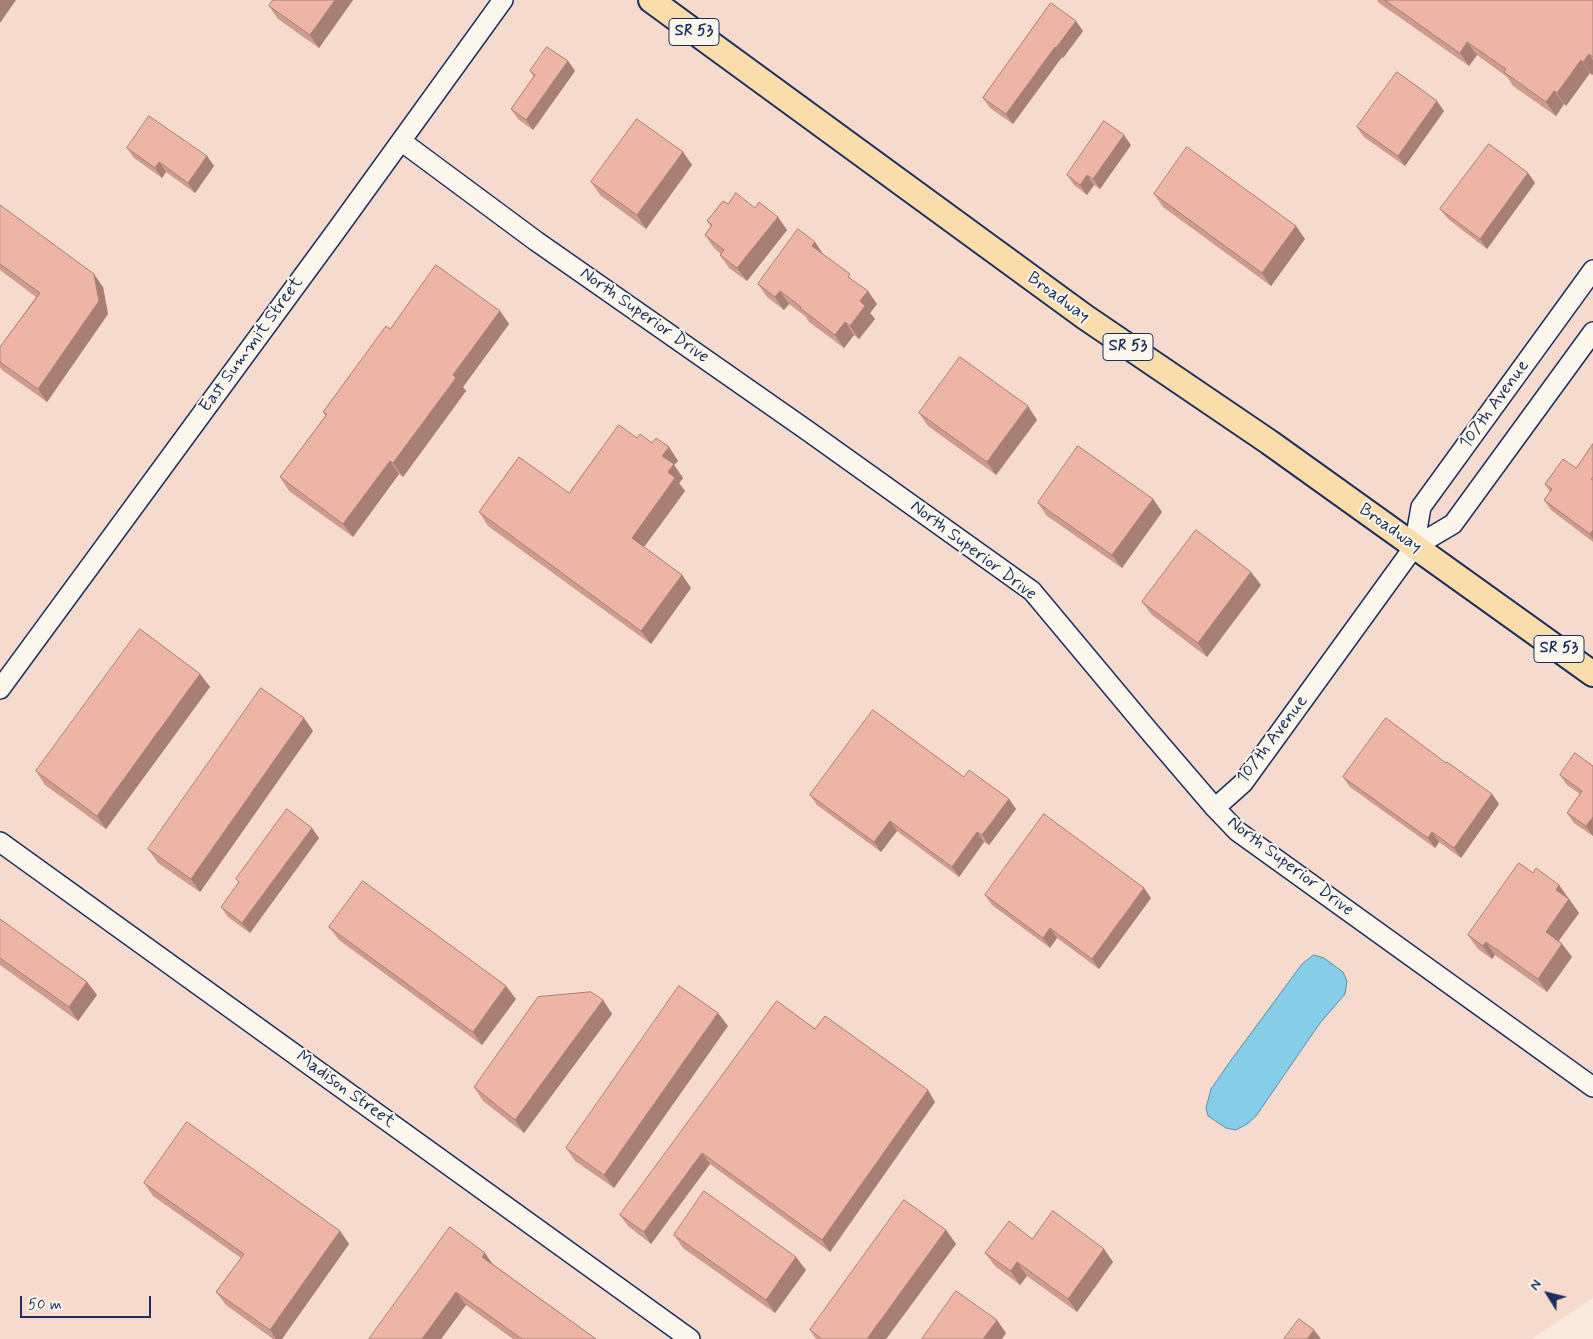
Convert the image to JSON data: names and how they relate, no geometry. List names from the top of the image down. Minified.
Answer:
{"streets":{"main road":["SR 53","Broadway"],"street":["North Superior Drive","East Summit Street","107th Avenue","Madison Street"]},"crossings":[["Broadway","107th Avenue"],["North Superior Drive","East Summit Street"],["North Superior Drive","107th Avenue"]],"scale_bar":"50 m","north":"top left"}
